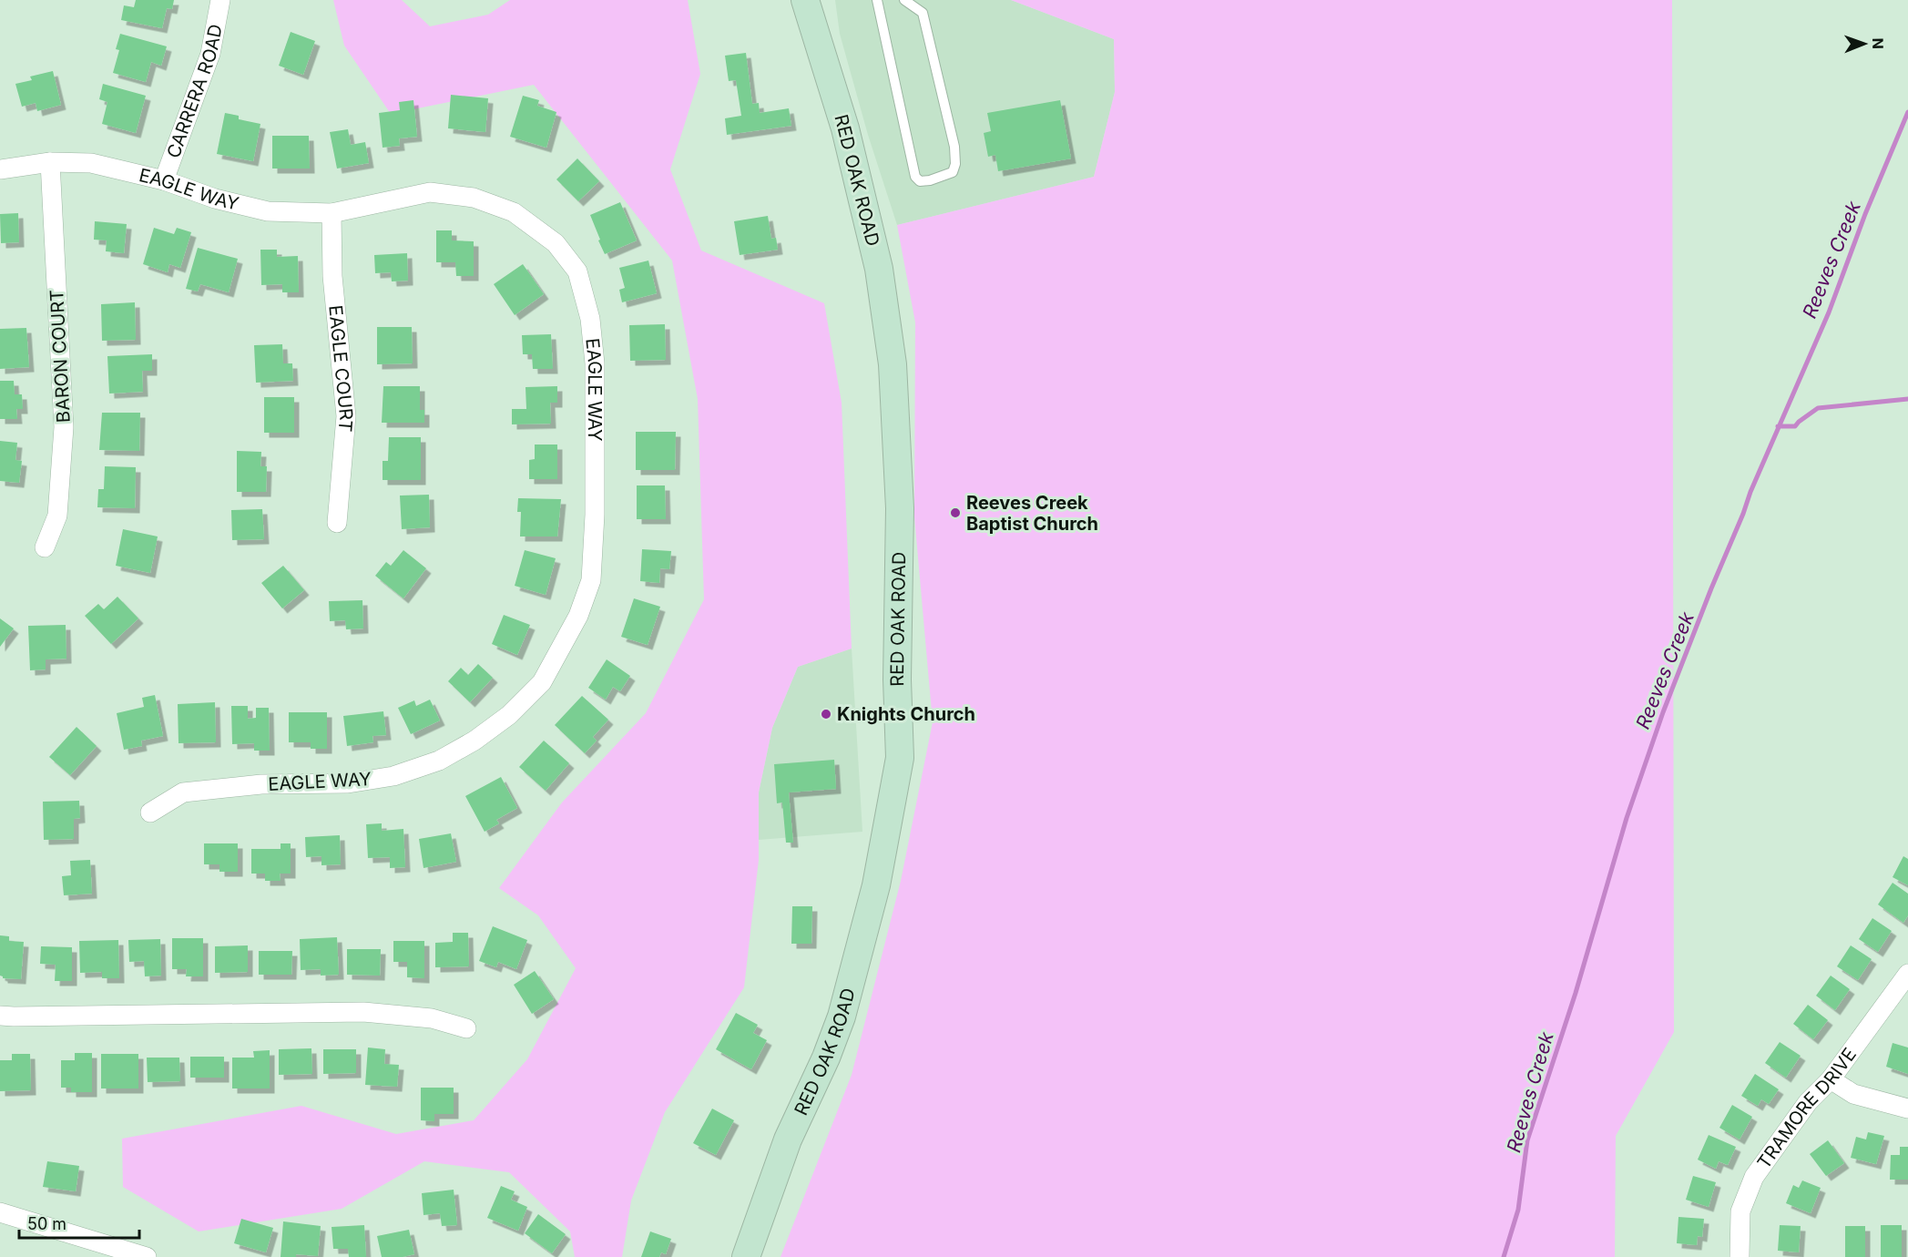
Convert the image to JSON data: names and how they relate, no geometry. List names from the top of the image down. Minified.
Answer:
{"streets":{"street":["CARRERA ROAD","RED OAK ROAD","EAGLE WAY","BARON COURT","EAGLE COURT","TRAMORE DRIVE"]},"crossings":[["CARRERA ROAD","EAGLE WAY"],["EAGLE WAY","BARON COURT"],["EAGLE WAY","EAGLE COURT"]],"water":["Reeves Creek"],"places":["Reeves Creek Baptist Church","Knights Church"],"scale_bar":"50 m","north":"right"}
